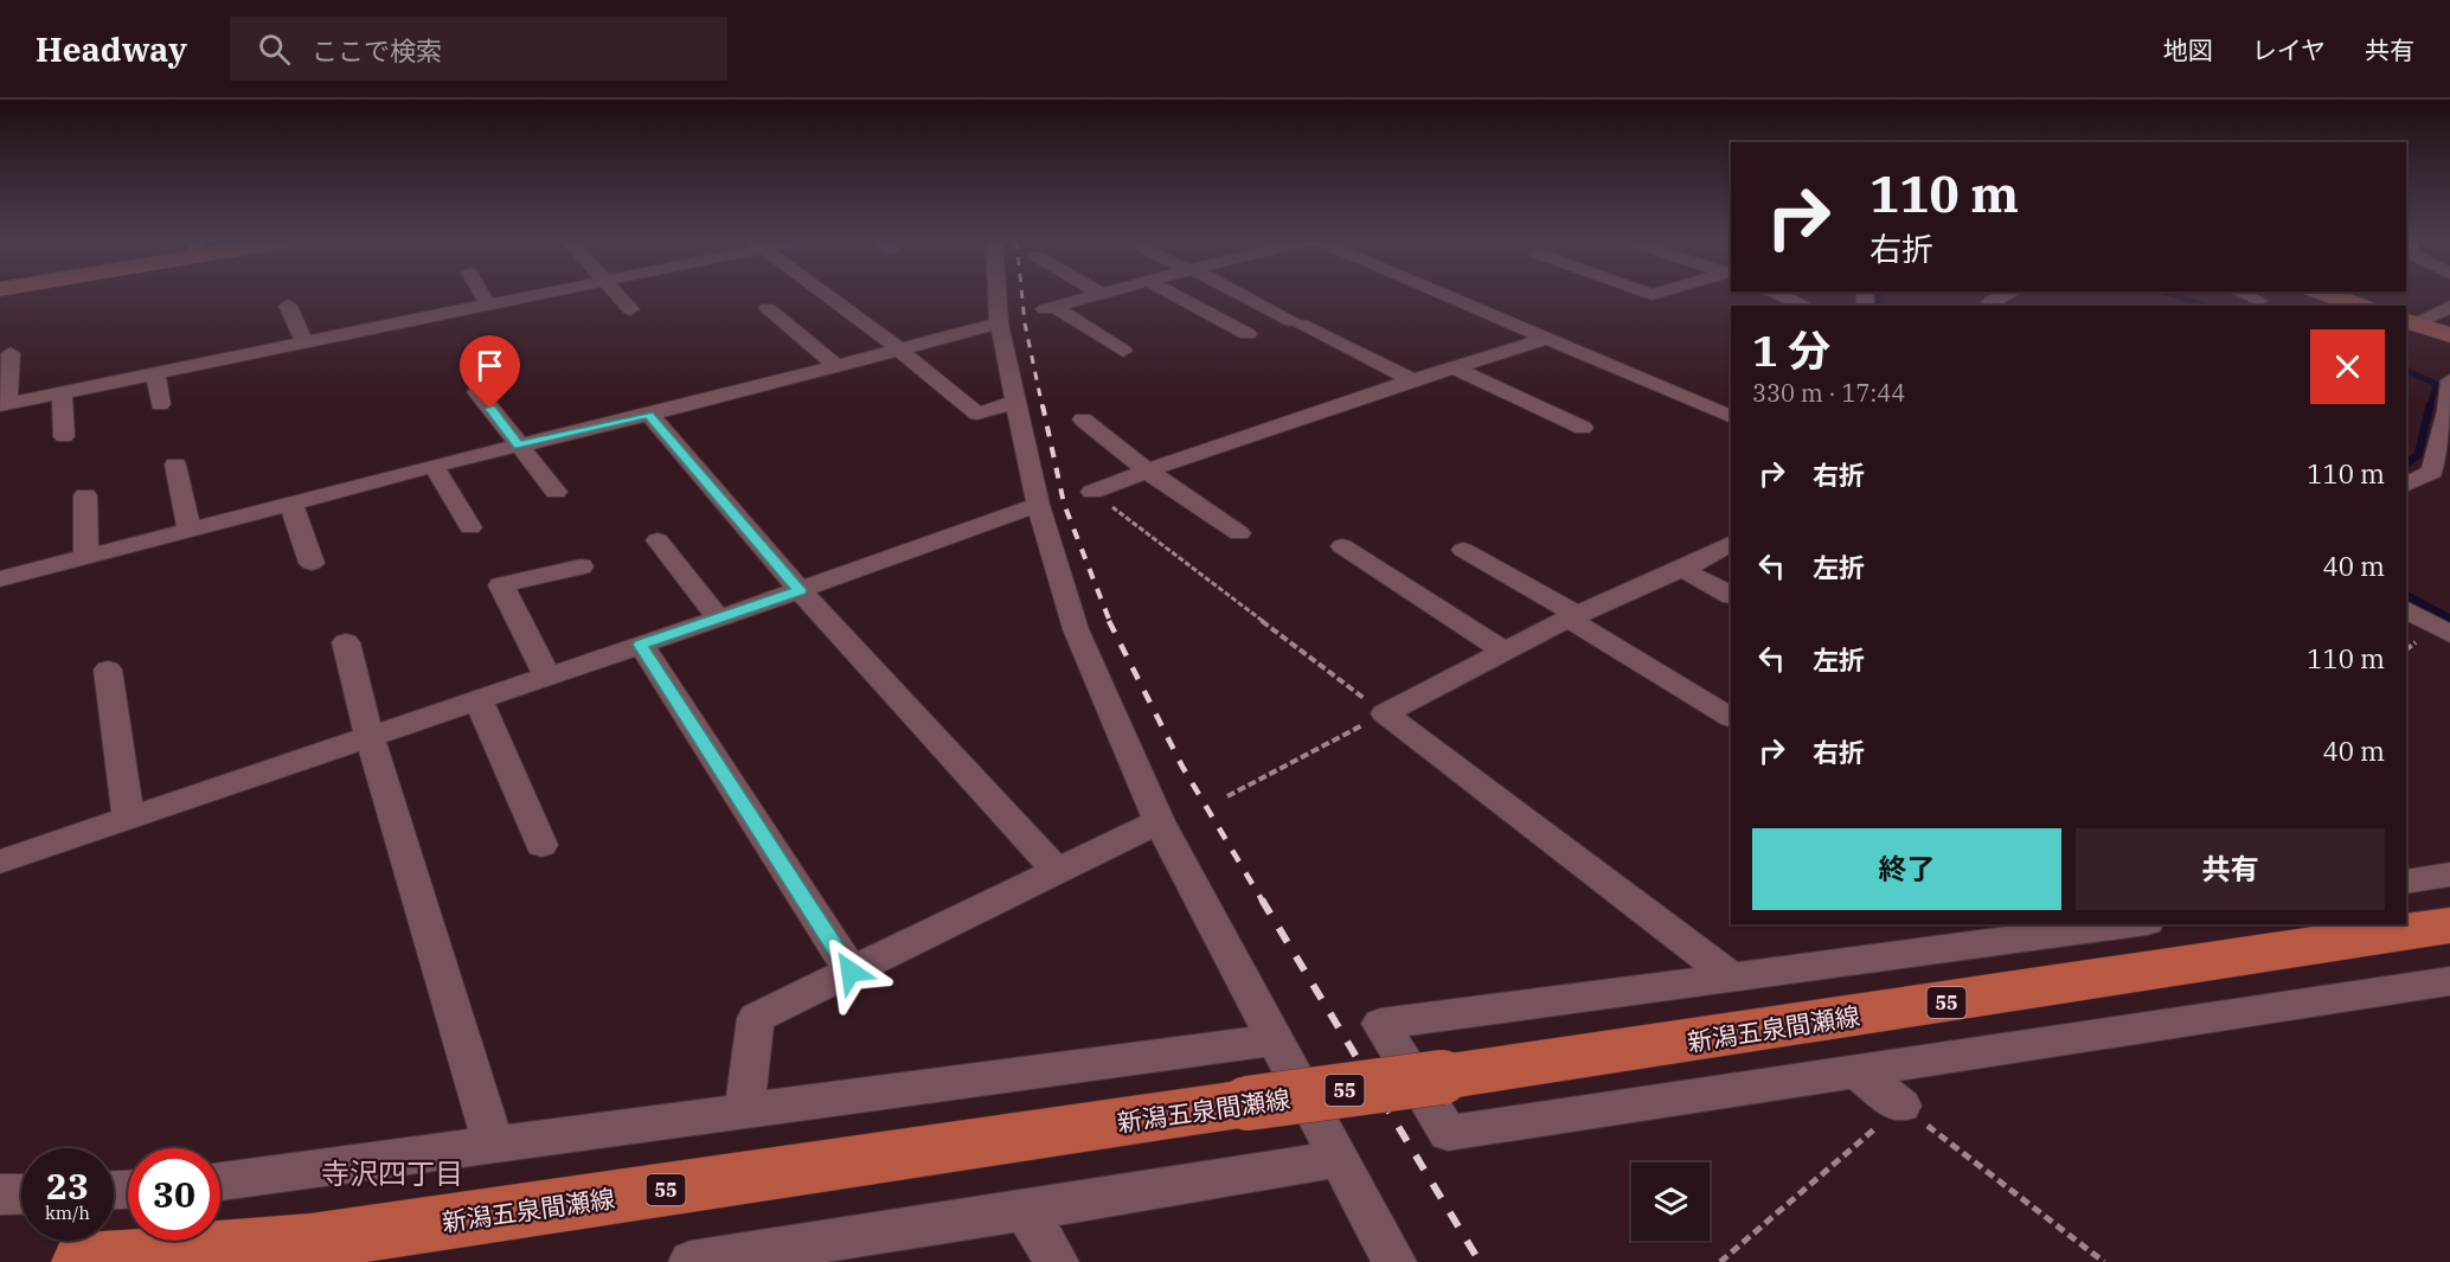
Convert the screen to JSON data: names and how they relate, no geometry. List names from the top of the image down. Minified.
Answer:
{"streets":{"main road":["55","新潟五泉間瀬線"]},"districts":["寺沢四丁目"],"page":{"header":"Headway","search":"ここで検索","nav":["地図","レイヤ","共有"],"turn":["110 m","右折"],"heading":["1 分","330 m · 17:44"],"list":[{"name":"右折","value":"110 m"},{"name":"左折","value":"40 m"},{"name":"左折","value":"110 m"},{"name":"右折","value":"40 m"}],"buttons":["終了","共有"],"speed":"23 km/h","limit":"30"}}
